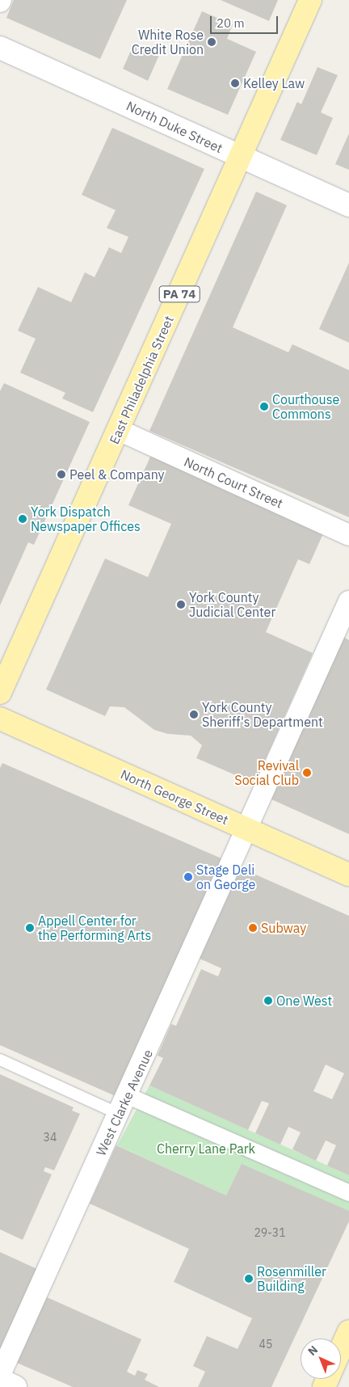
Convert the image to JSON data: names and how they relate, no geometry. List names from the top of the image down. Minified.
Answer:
{"streets":{"main road":["PA 74","East Philadelphia Street","North George Street"],"street":["North Duke Street","North Court Street","West Clarke Avenue"]},"crossings":[["North Duke Street","East Philadelphia Street"],["East Philadelphia Street","North Court Street"],["North George Street","West Clarke Avenue"]],"parks":["Cherry Lane Park"],"places":["White Rose Credit Union","Kelley Law","Courthouse Commons","Peel & Company","York Dispatch Newspaper Offices","York County Judicial Center","York County Sheriff's Department","Revival Social Club","Stage Deli on George","Appell Center for the Performing Arts","Subway","One West","Rosenmiller Building"],"house_numbers":["34","29-31","45"],"scale_bar":"20 m","north":"top left"}
